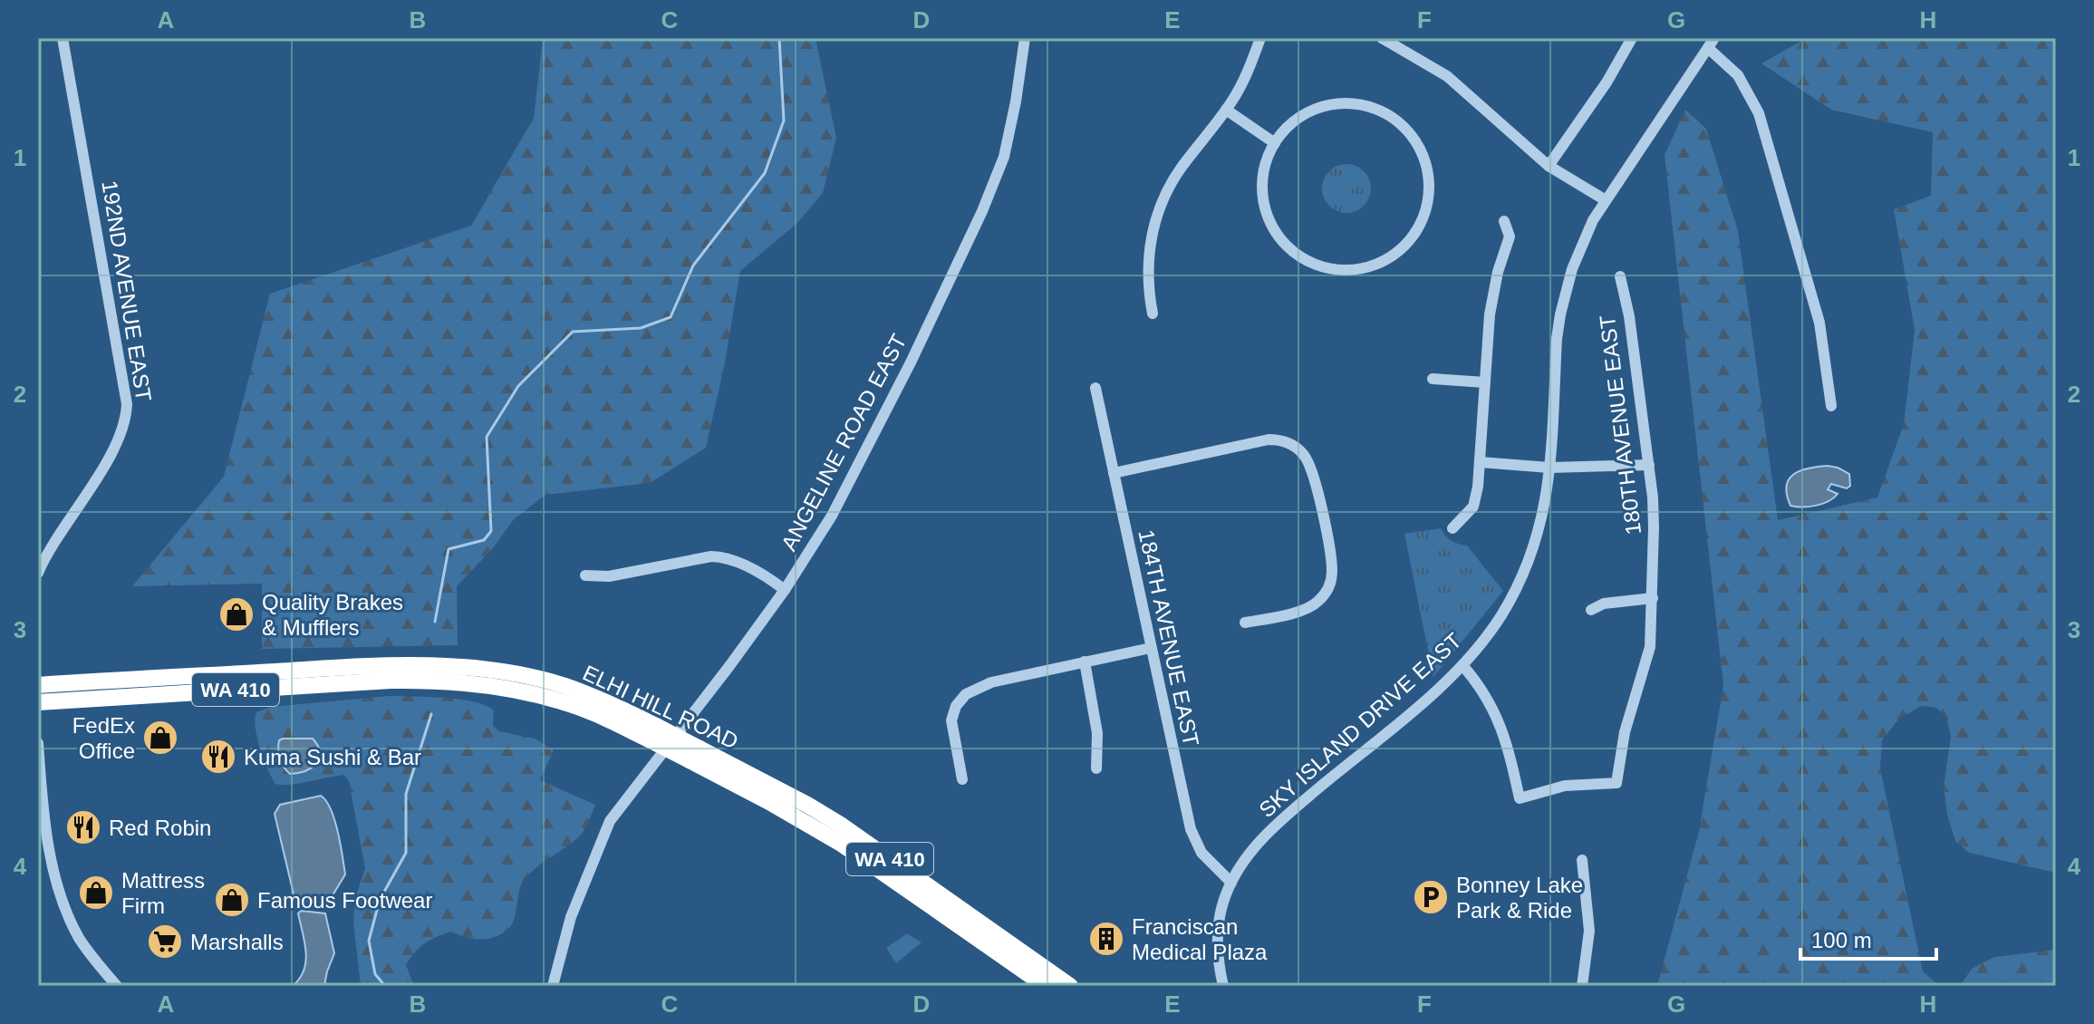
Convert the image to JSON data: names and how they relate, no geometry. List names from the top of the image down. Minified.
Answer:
{"streets":{"highway":["WA 410","ELHI HILL ROAD"],"street":["192ND AVENUE EAST","180TH AVENUE EAST","ANGELINE ROAD EAST","184TH AVENUE EAST","SKY ISLAND DRIVE EAST"]},"crossings":[["180TH AVENUE EAST","SKY ISLAND DRIVE EAST"],["184TH AVENUE EAST","SKY ISLAND DRIVE EAST"]],"places":{"shop":["Quality Brakes & Mufflers","FedEx Office","Mattress Firm","Famous Footwear"],"restaurant":["Kuma Sushi & Bar","Red Robin"],"parking":["Bonney Lake Park & Ride"],"building":["Franciscan Medical Plaza"],"supermarket":["Marshalls"]},"scale_bar":"100 m","grid":{"columns":["A","B","C","D","E","F","G","H"],"rows":["1","2","3","4"]}}
